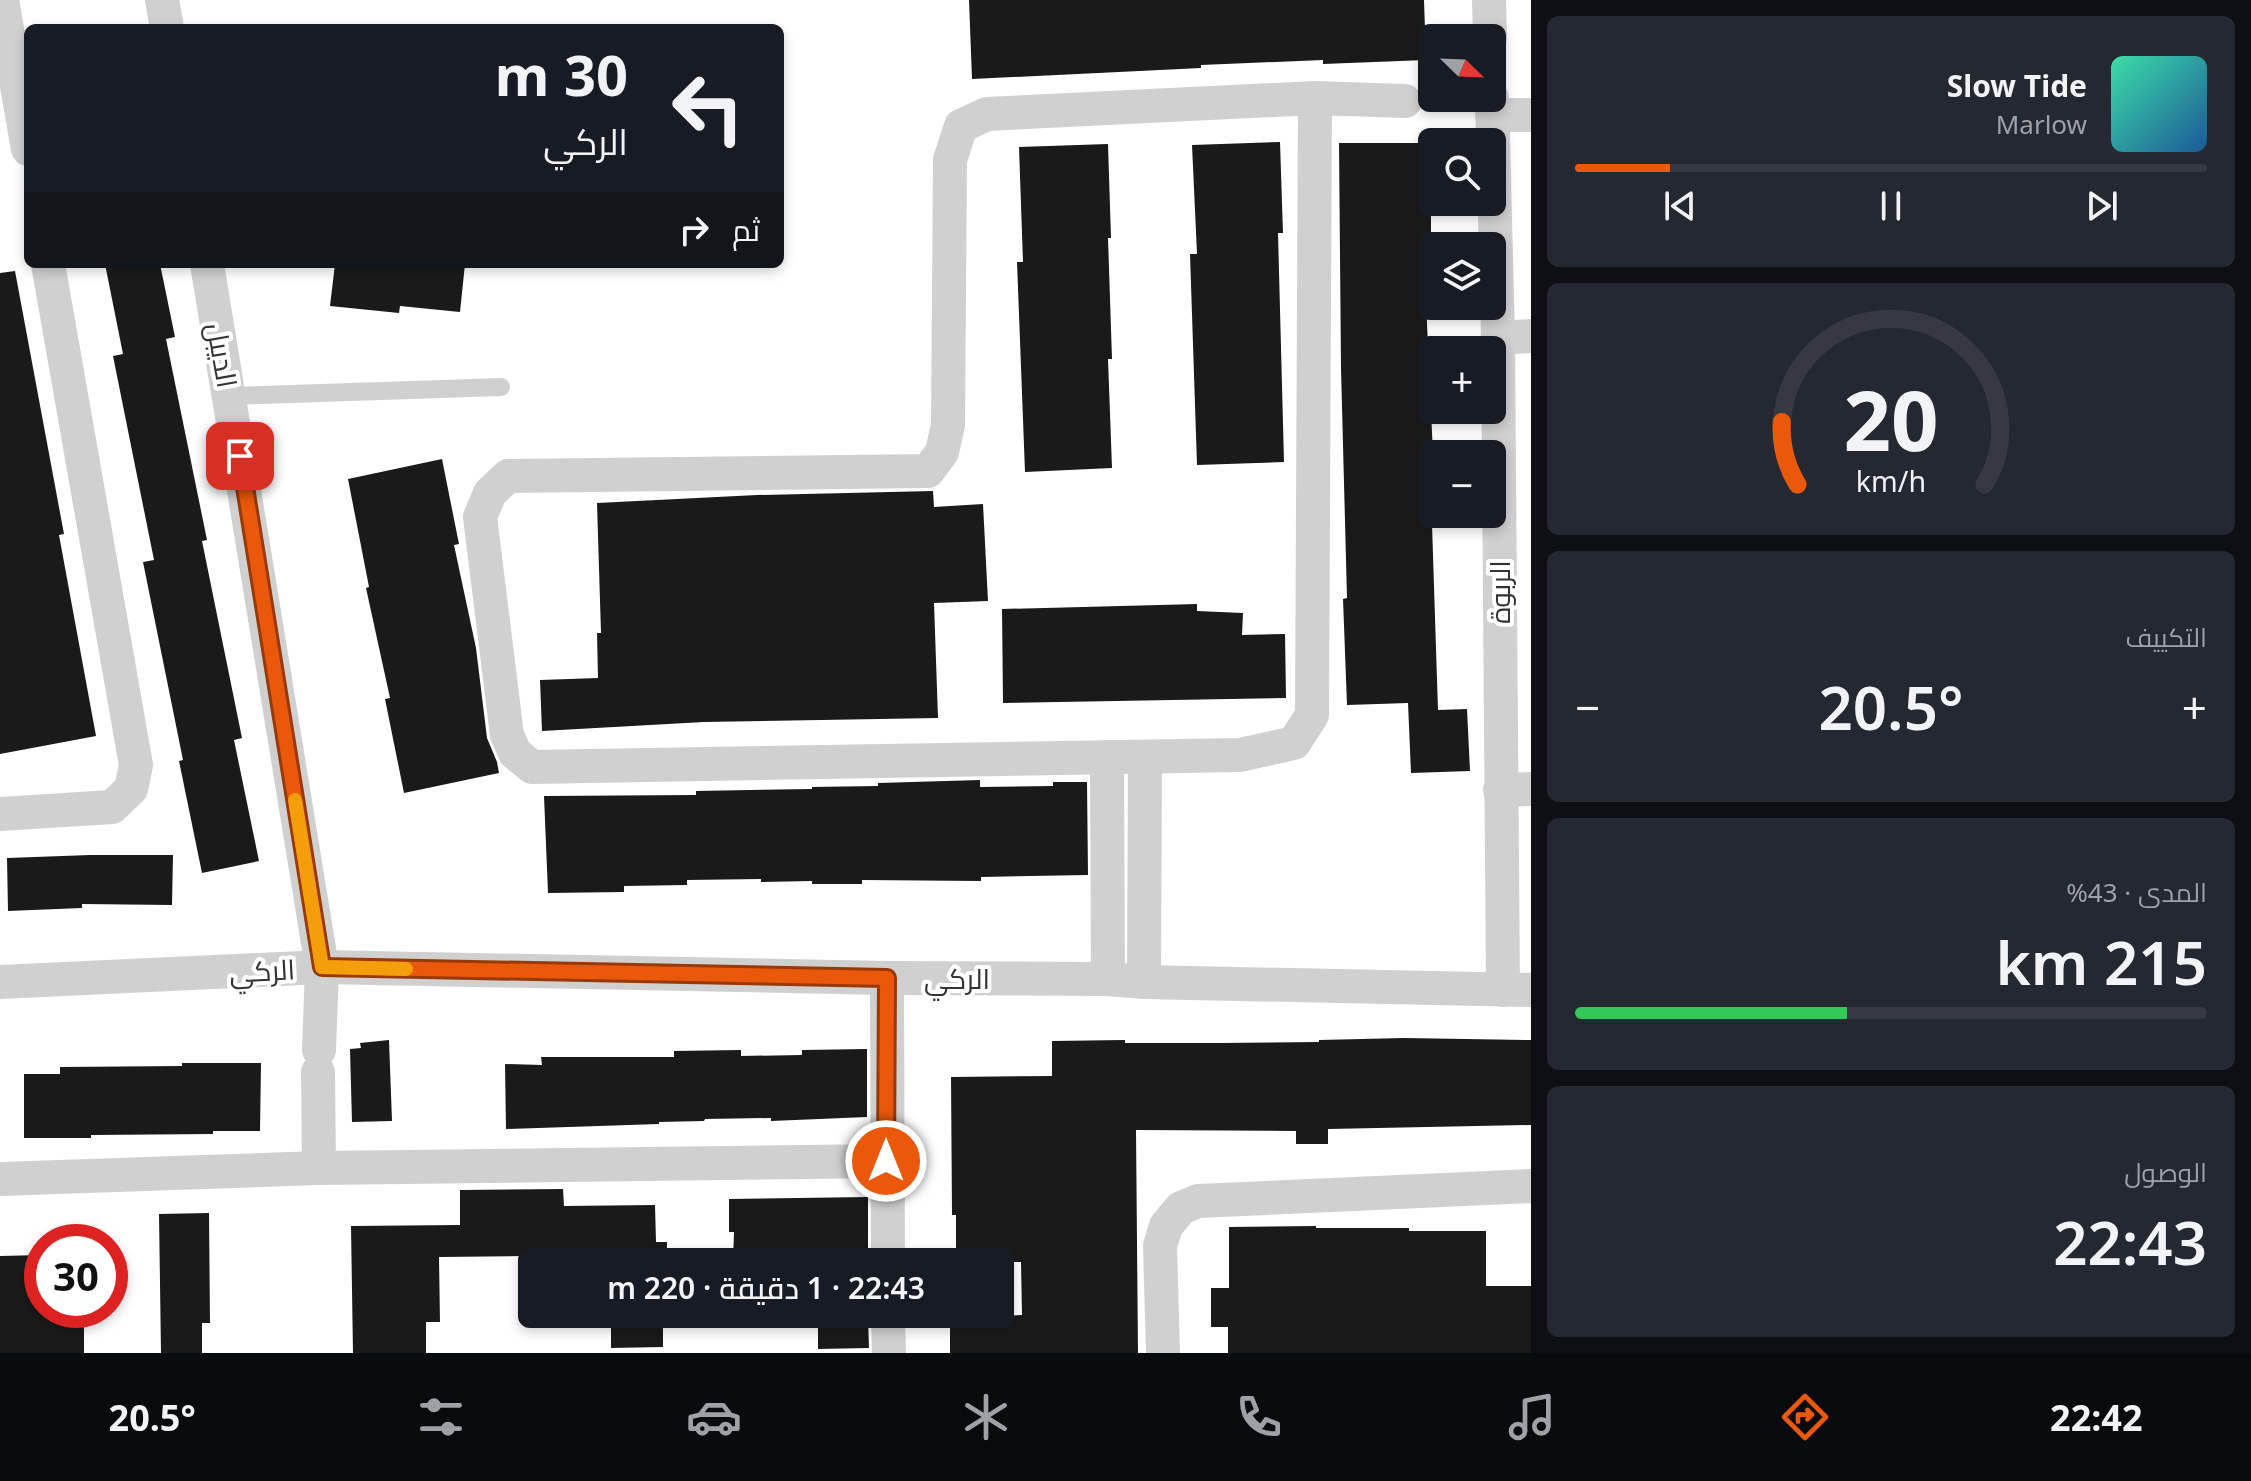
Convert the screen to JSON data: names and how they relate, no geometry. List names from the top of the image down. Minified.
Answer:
{"streets":{"street":["الديبل","الربوة","الركي"]},"crossings":[["الديبل","الركي"],["الربوة","الركي"]],"north":"bottom right","page":{"map_buttons":["+","−"],"turn":["30 m","الركي"],"song":["Slow Tide","Marlow"],"then":"ثم","tile":["التكييف",["المدى · 43%","215 km"],["الوصول","22:43"]],"heat":["−","20.5°","+"],"limit":"30","trip":"22:43 · 1 دقيقة · 220 m","tabs":["22:42","20.5°"],"gauge":["20","km/h"]}}
